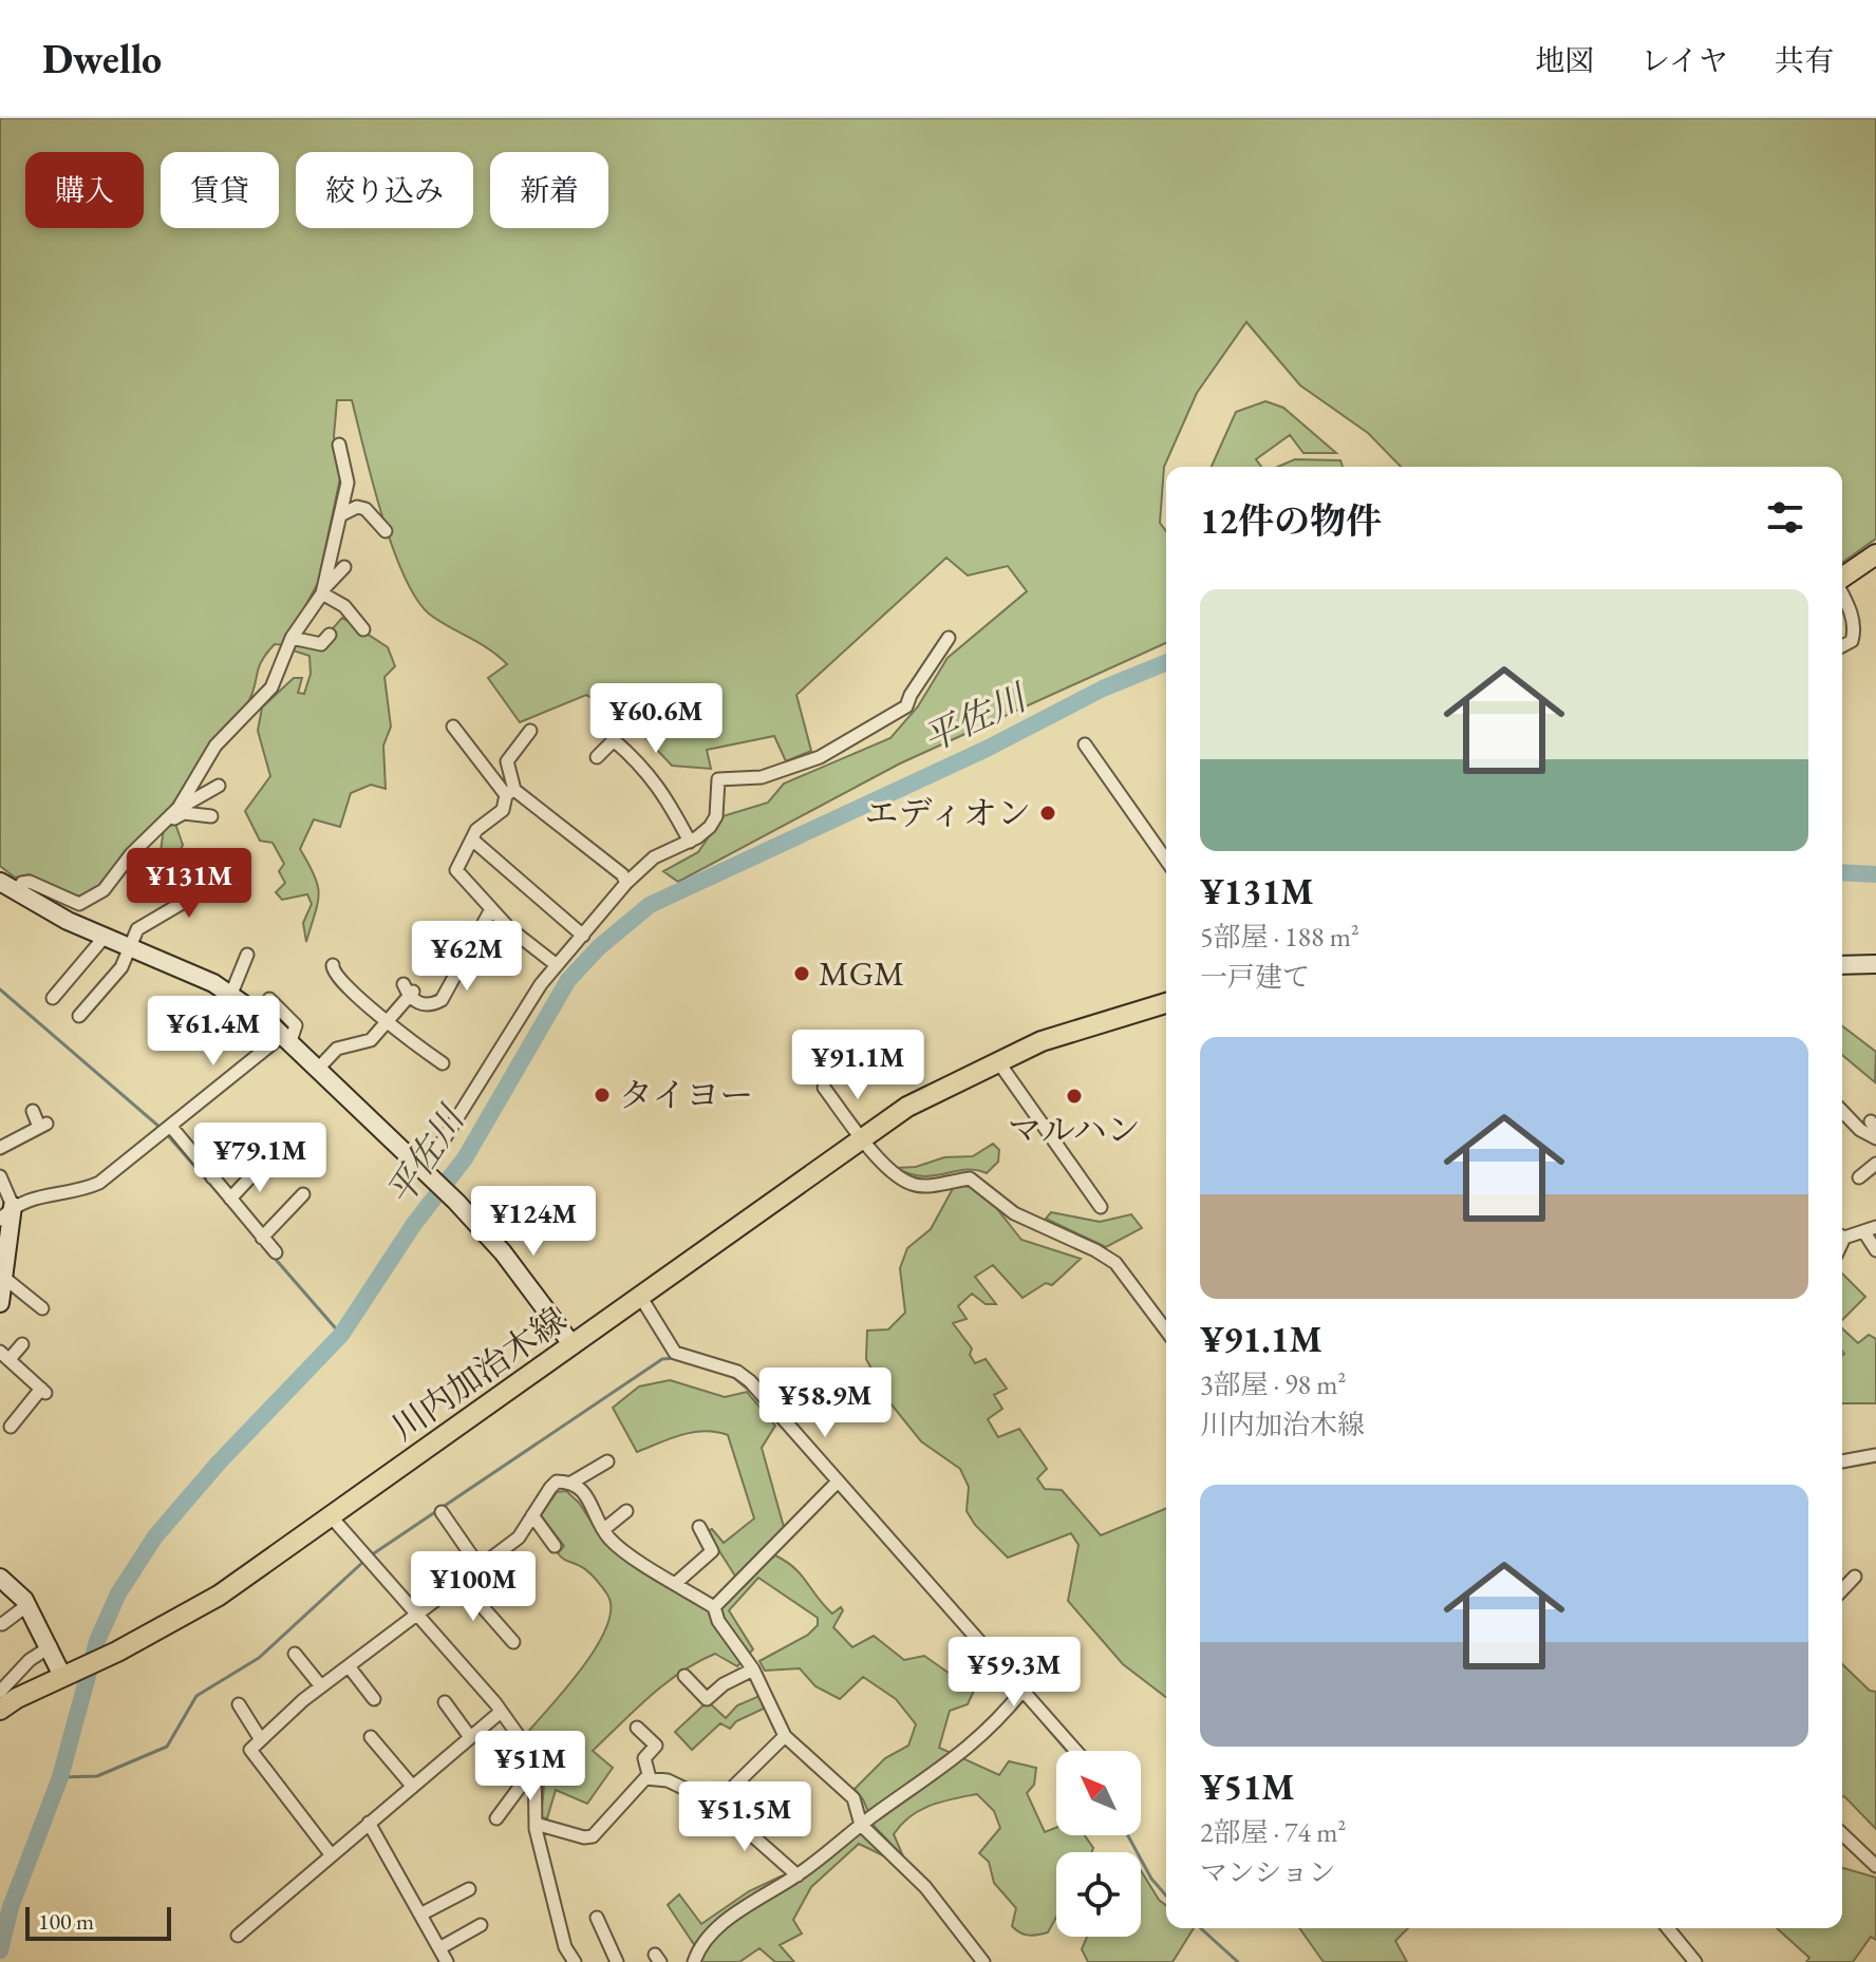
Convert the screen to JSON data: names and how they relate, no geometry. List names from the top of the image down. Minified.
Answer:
{"streets":{"main road":["川内加治木線"]},"water":["平佐川"],"places":["エディオン","MGM","タイヨー","マルハン"],"scale_bar":"100 m","north":"top left","page":{"header":"Dwello","nav":["地図","レイヤ","共有"],"chip":["購入","賃貸","絞り込み","新着"],"heading":"12件の物件","list":[{"name":"¥131M","note":"5部屋 · 188 m² · 一戸建て"},{"name":"¥91.1M","note":"3部屋 · 98 m² · 川内加治木線"},{"name":"¥51M","note":"2部屋 · 74 m² · マンション"}],"price":["¥60.6M","¥131M","¥62M","¥61.4M","¥91.1M","¥79.1M","¥124M","¥58.9M","¥100M","¥59.3M","¥51M","¥51.5M"],"scale":"100 m"}}
